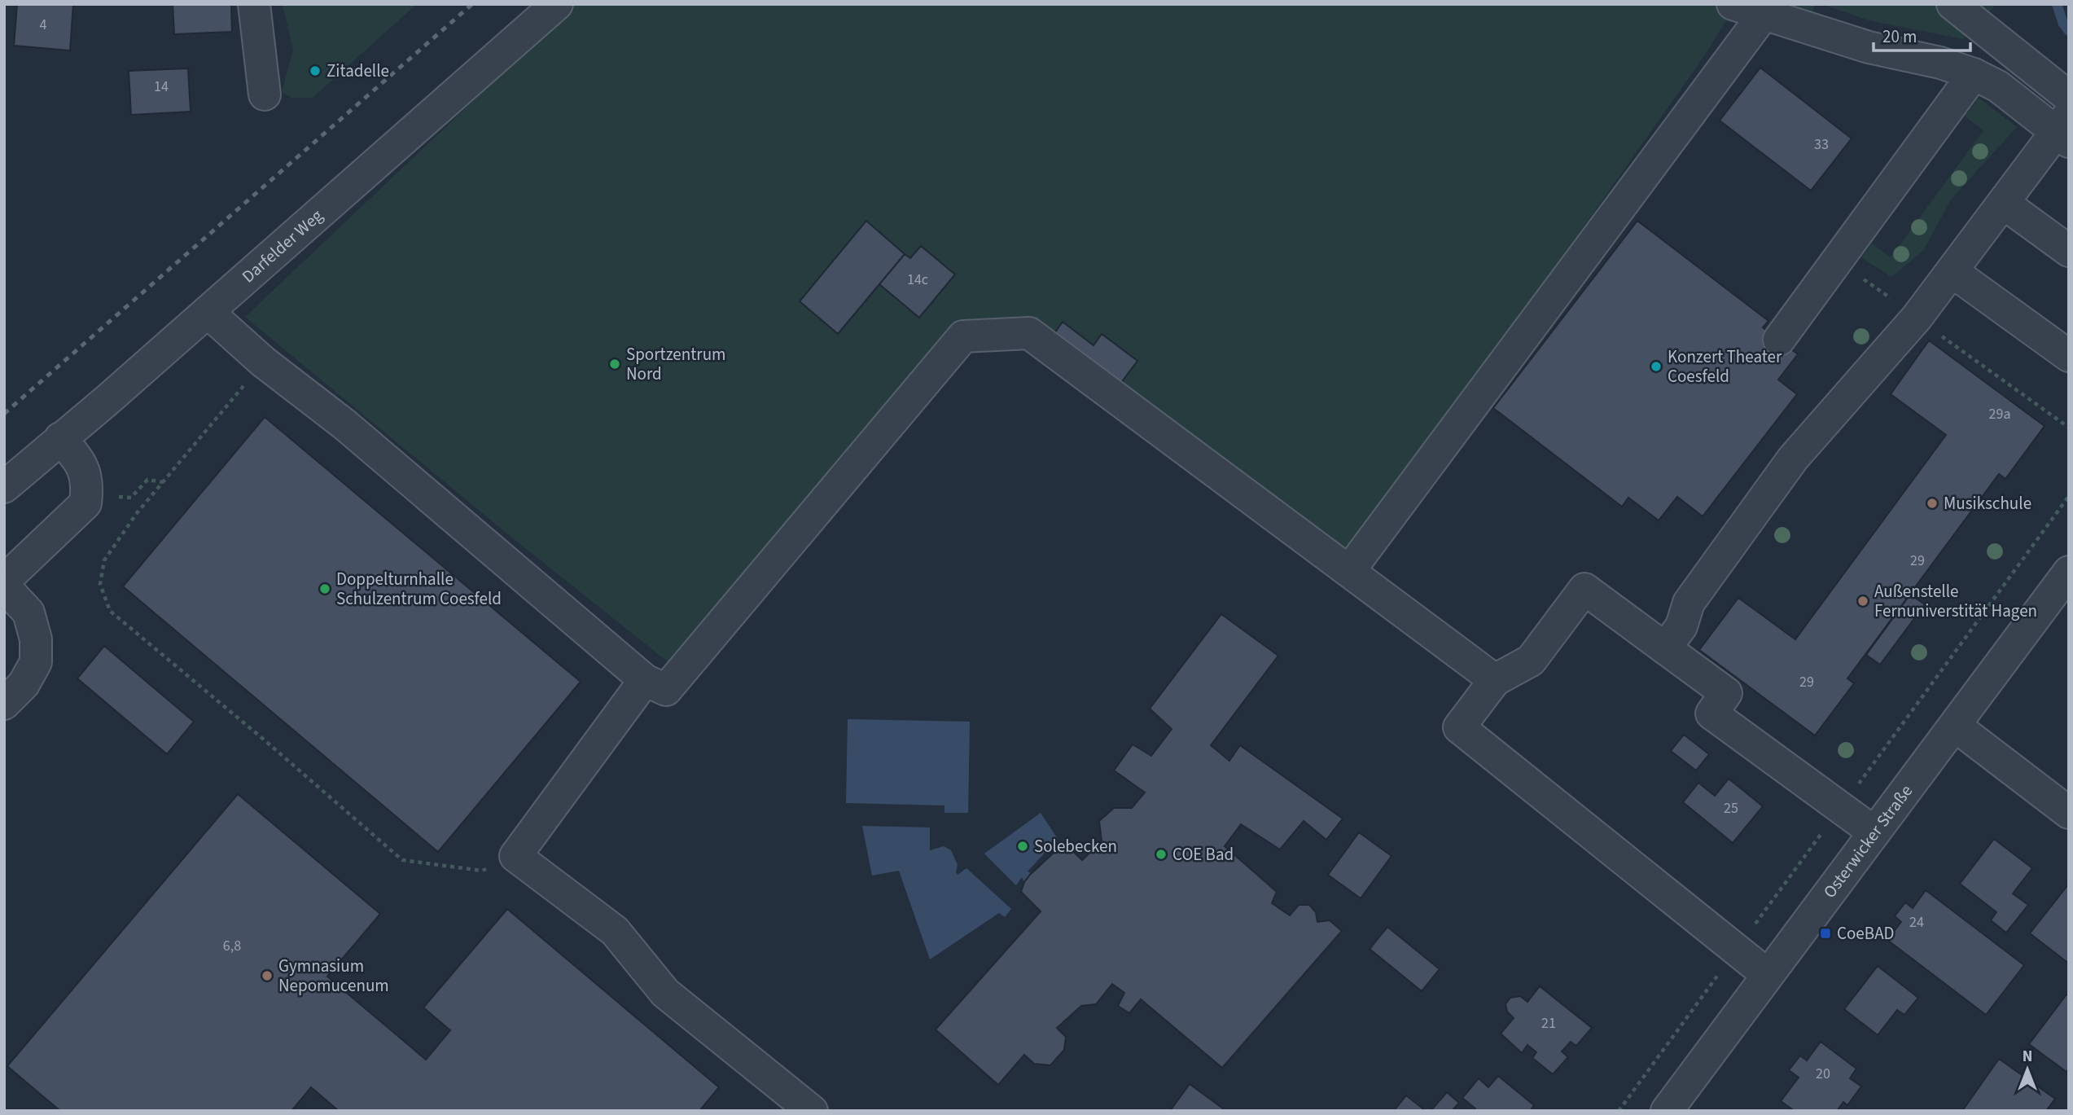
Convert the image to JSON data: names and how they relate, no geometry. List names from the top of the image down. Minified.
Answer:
{"streets":{"street":["Darfelder Weg","Osterwicker Straße"]},"places":{"other":["Zitadelle","Sportzentrum Nord","Konzert Theater Coesfeld","Musikschule","Doppelturnhalle Schulzentrum Coesfeld","Außenstelle Fernuniverstität Hagen","Solebecken","COE Bad","Gymnasium Nepomucenum"],"transit":["CoeBAD"]},"house_numbers":["4","14","33","14c","29a","29","29","25","24","6,8","21","20"],"scale_bar":"20 m","north":"top"}
